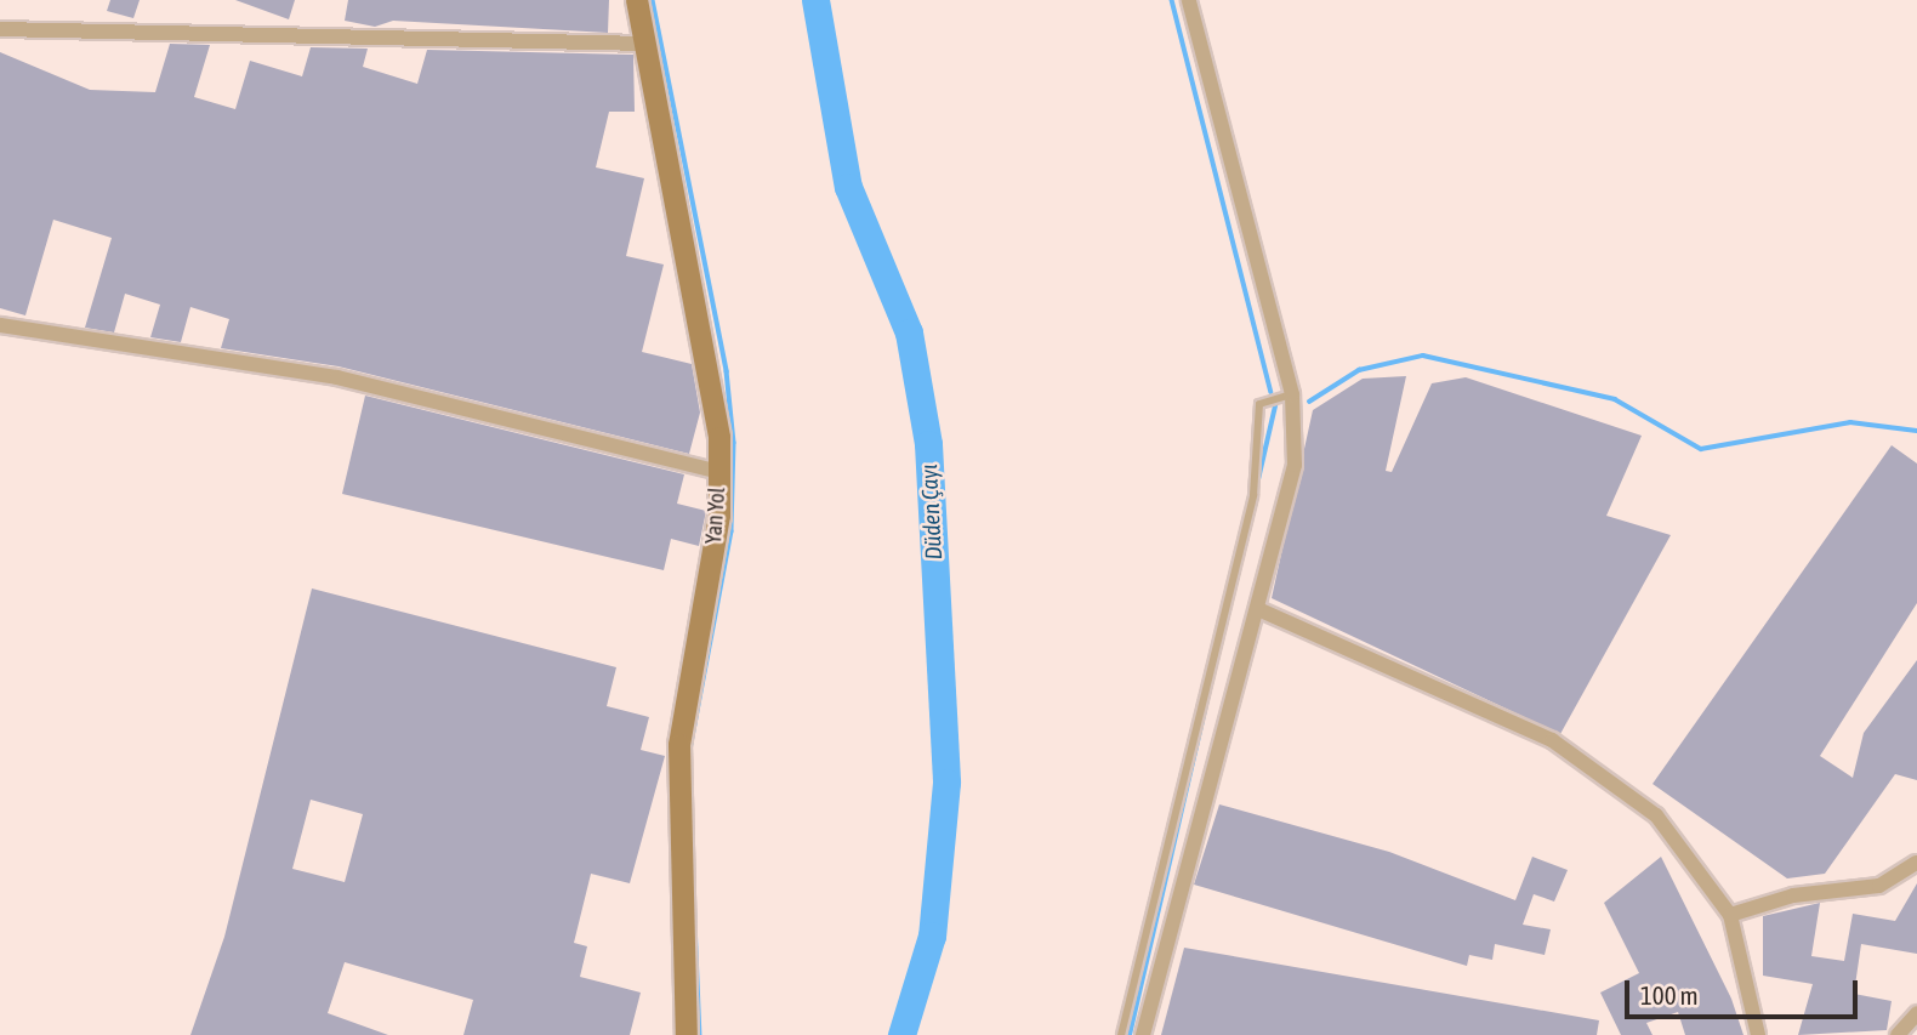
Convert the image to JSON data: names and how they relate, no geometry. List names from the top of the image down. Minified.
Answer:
{"streets":{"street":["Yan Yol"]},"water":["Düden Çayı"],"scale_bar":"100 m"}
